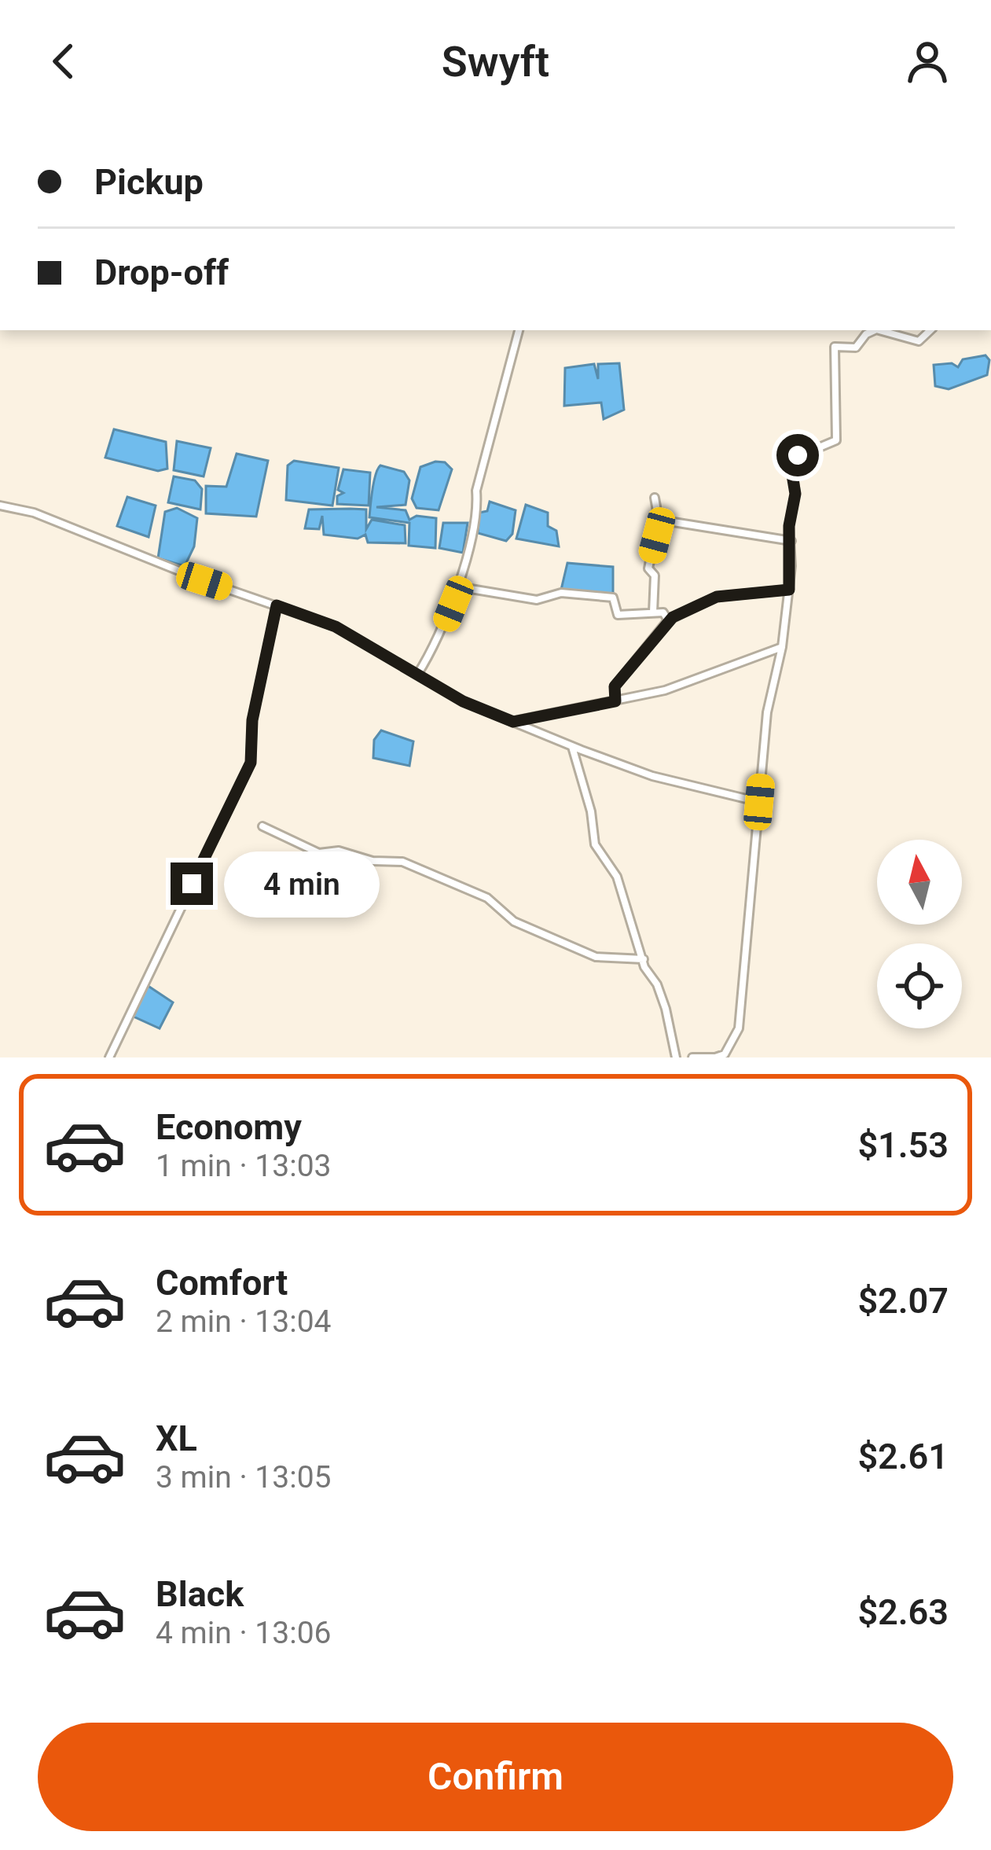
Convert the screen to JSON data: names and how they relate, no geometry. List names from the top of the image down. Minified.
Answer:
{"north":"top","page":{"header":"Swyft","banner":["Pickup","Drop-off"],"bubble":"4 min","list":[{"name":"Economy","note":"1 min · 13:03","value":"$1.53"},{"name":"Comfort","note":"2 min · 13:04","value":"$2.07"},{"name":"XL","note":"3 min · 13:05","value":"$2.61"},{"name":"Black","note":"4 min · 13:06","value":"$2.63"}],"buttons":"Confirm"}}
